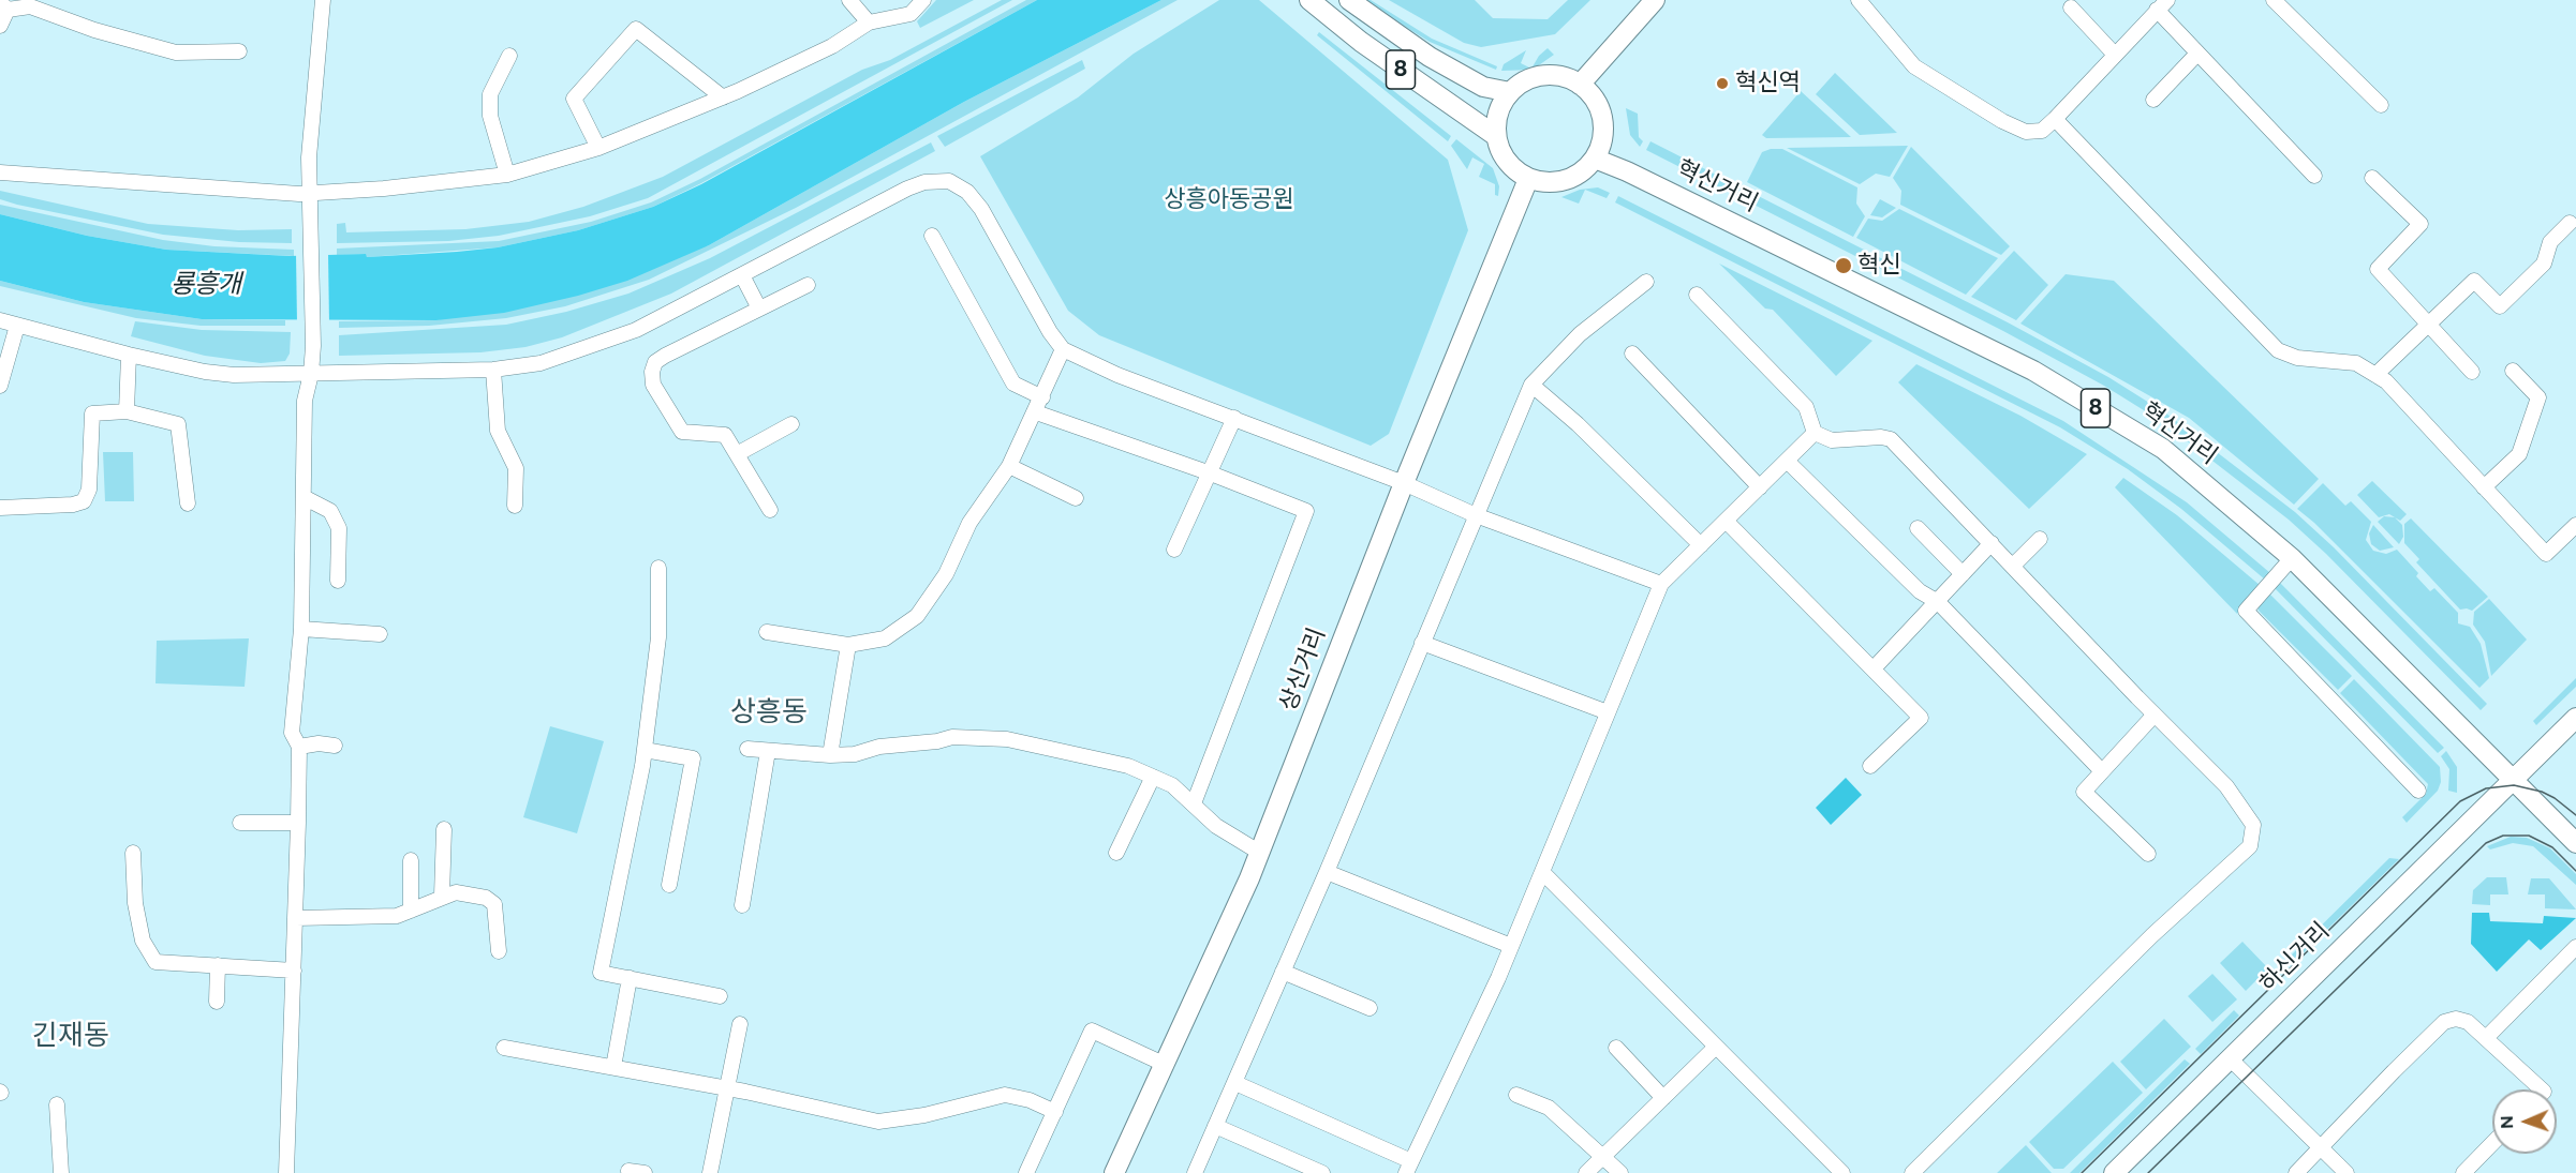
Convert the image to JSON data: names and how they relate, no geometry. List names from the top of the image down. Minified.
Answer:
{"streets":{"main road":["8","혁신거리","상신거리","하신거리"]},"crossings":[["8","혁신거리"],["8","상신거리"],["혁신거리","상신거리"],["혁신거리","하신거리"]],"districts":["상흥동","긴재동"],"water":["룡흥개"],"parks":["상흥아동공원"],"places":["혁신역","혁신"],"north":"left"}
